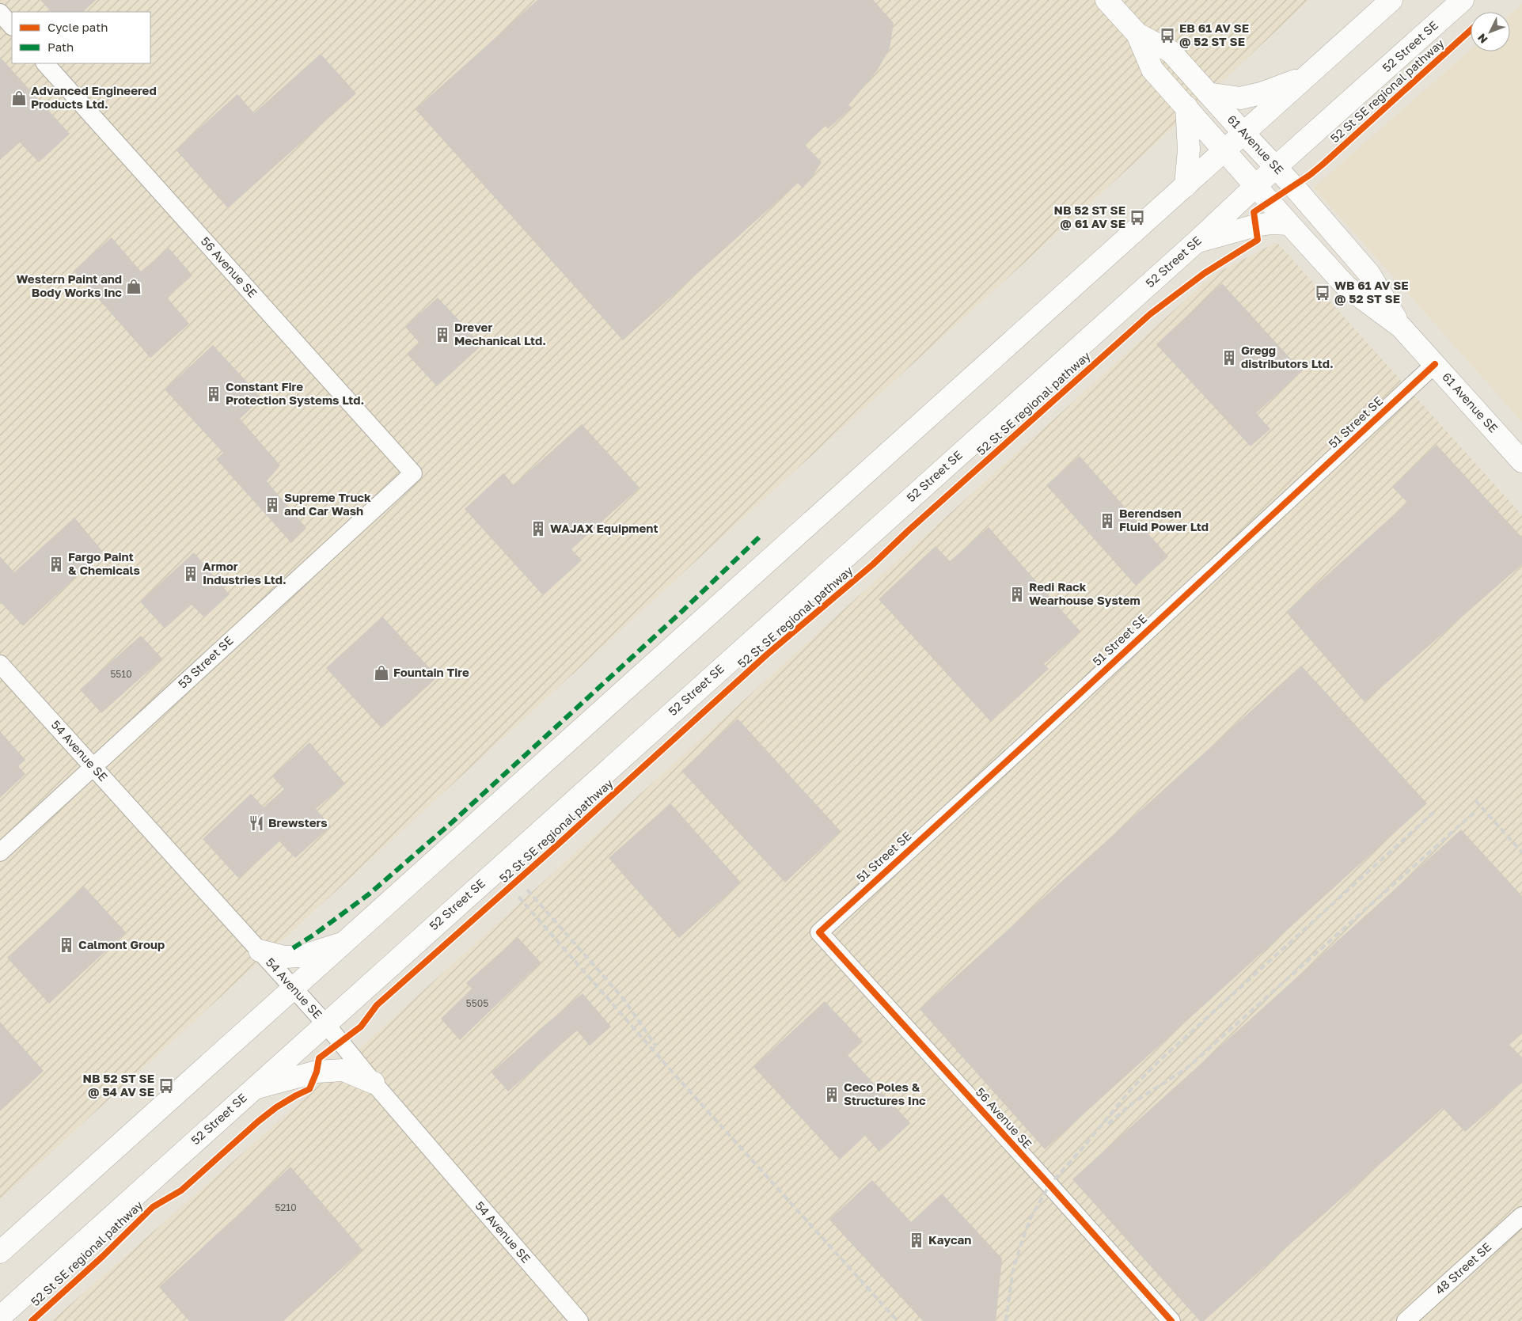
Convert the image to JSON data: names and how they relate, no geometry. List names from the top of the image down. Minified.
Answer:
{"streets":{"main road":["52 Street SE","61 Avenue SE"],"street":["56 Avenue SE","51 Street SE","53 Street SE","54 Avenue SE","48 Street SE"],"cycle path":["52 St SE regional pathway"]},"crossings":[["52 Street SE","61 Avenue SE"],["52 Street SE","54 Avenue SE"],["61 Avenue SE","51 Street SE"],["56 Avenue SE","51 Street SE"],["56 Avenue SE","53 Street SE"],["53 Street SE","54 Avenue SE"]],"places":{"bus stop":["EB 61 AV SE @ 52 ST SE","NB 52 ST SE @ 61 AV SE","WB 61 AV SE @ 52 ST SE","NB 52 ST SE @ 54 AV SE"],"shop":["Advanced Engineered Products Ltd.","Western Paint and Body Works Inc","Fountain Tire"],"building":["Drever Mechanical Ltd.","Gregg distributors Ltd.","Constant Fire Protection Systems Ltd.","Supreme Truck and Car Wash","Berendsen Fluid Power Ltd","WAJAX Equipment","Fargo Paint & Chemicals","Armor Industries Ltd.","Redi Rack Wearhouse System","Calmont Group","Ceco Poles & Structures Inc","Kaycan"],"restaurant":["Brewsters"]},"house_numbers":["5510","5505","5210"],"legend":["Cycle path","Path"],"north":"bottom left"}
